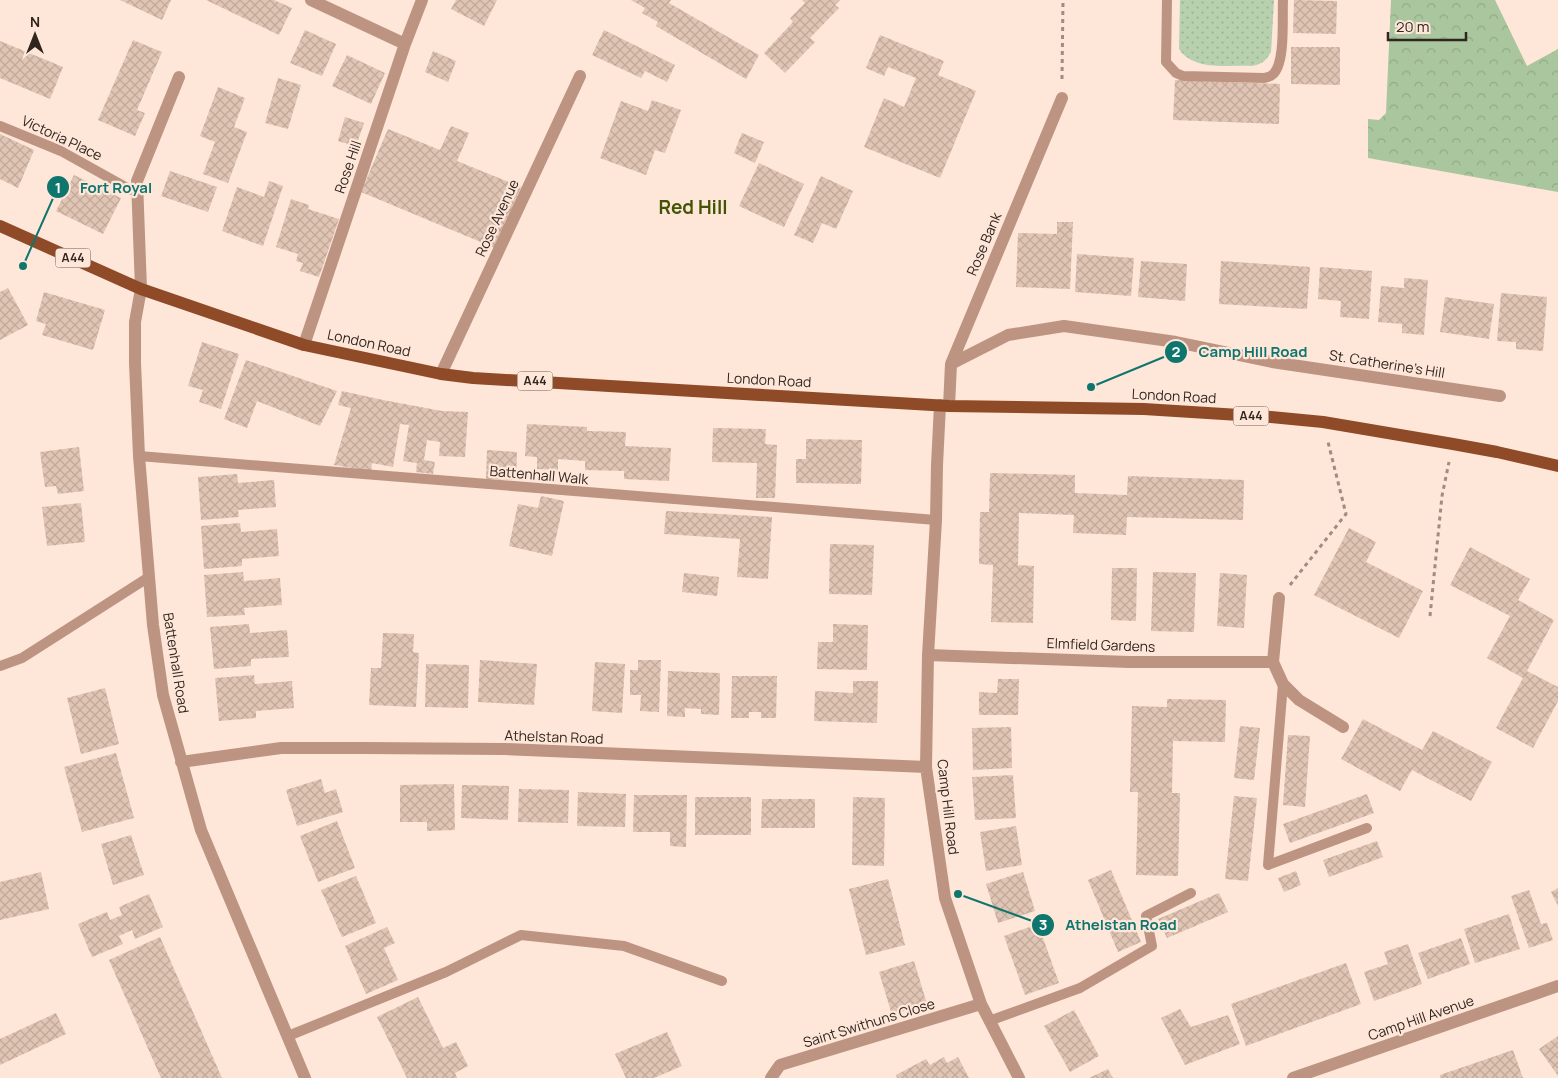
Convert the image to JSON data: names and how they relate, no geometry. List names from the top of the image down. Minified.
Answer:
{"streets":{"main road":["A44","London Road"],"street":["Rose Hill","Rose Avenue","Rose Bank","St. Catherine's Hill","Elmfield Gardens","Battenhall Road","Athelstan Road","Camp Hill Road","Camp Hill Avenue","Saint Swithuns Close"],"lane":["Victoria Place","Battenhall Walk"]},"crossings":[["Rose Hill","London Road"],["Rose Avenue","London Road"],["Rose Bank","London Road"],["Rose Bank","St. Catherine's Hill"],["Rose Bank","Camp Hill Road"],["London Road","Battenhall Road"],["London Road","Camp Hill Road"],["Battenhall Walk","Battenhall Road"],["Battenhall Walk","Camp Hill Road"],["Elmfield Gardens","Camp Hill Road"],["Battenhall Road","Athelstan Road"],["Athelstan Road","Camp Hill Road"],["Camp Hill Road","Saint Swithuns Close"]],"districts":["Red Hill"],"places":["Fort Royal","Camp Hill Road","Athelstan Road"],"scale_bar":"20 m","north":"top"}
